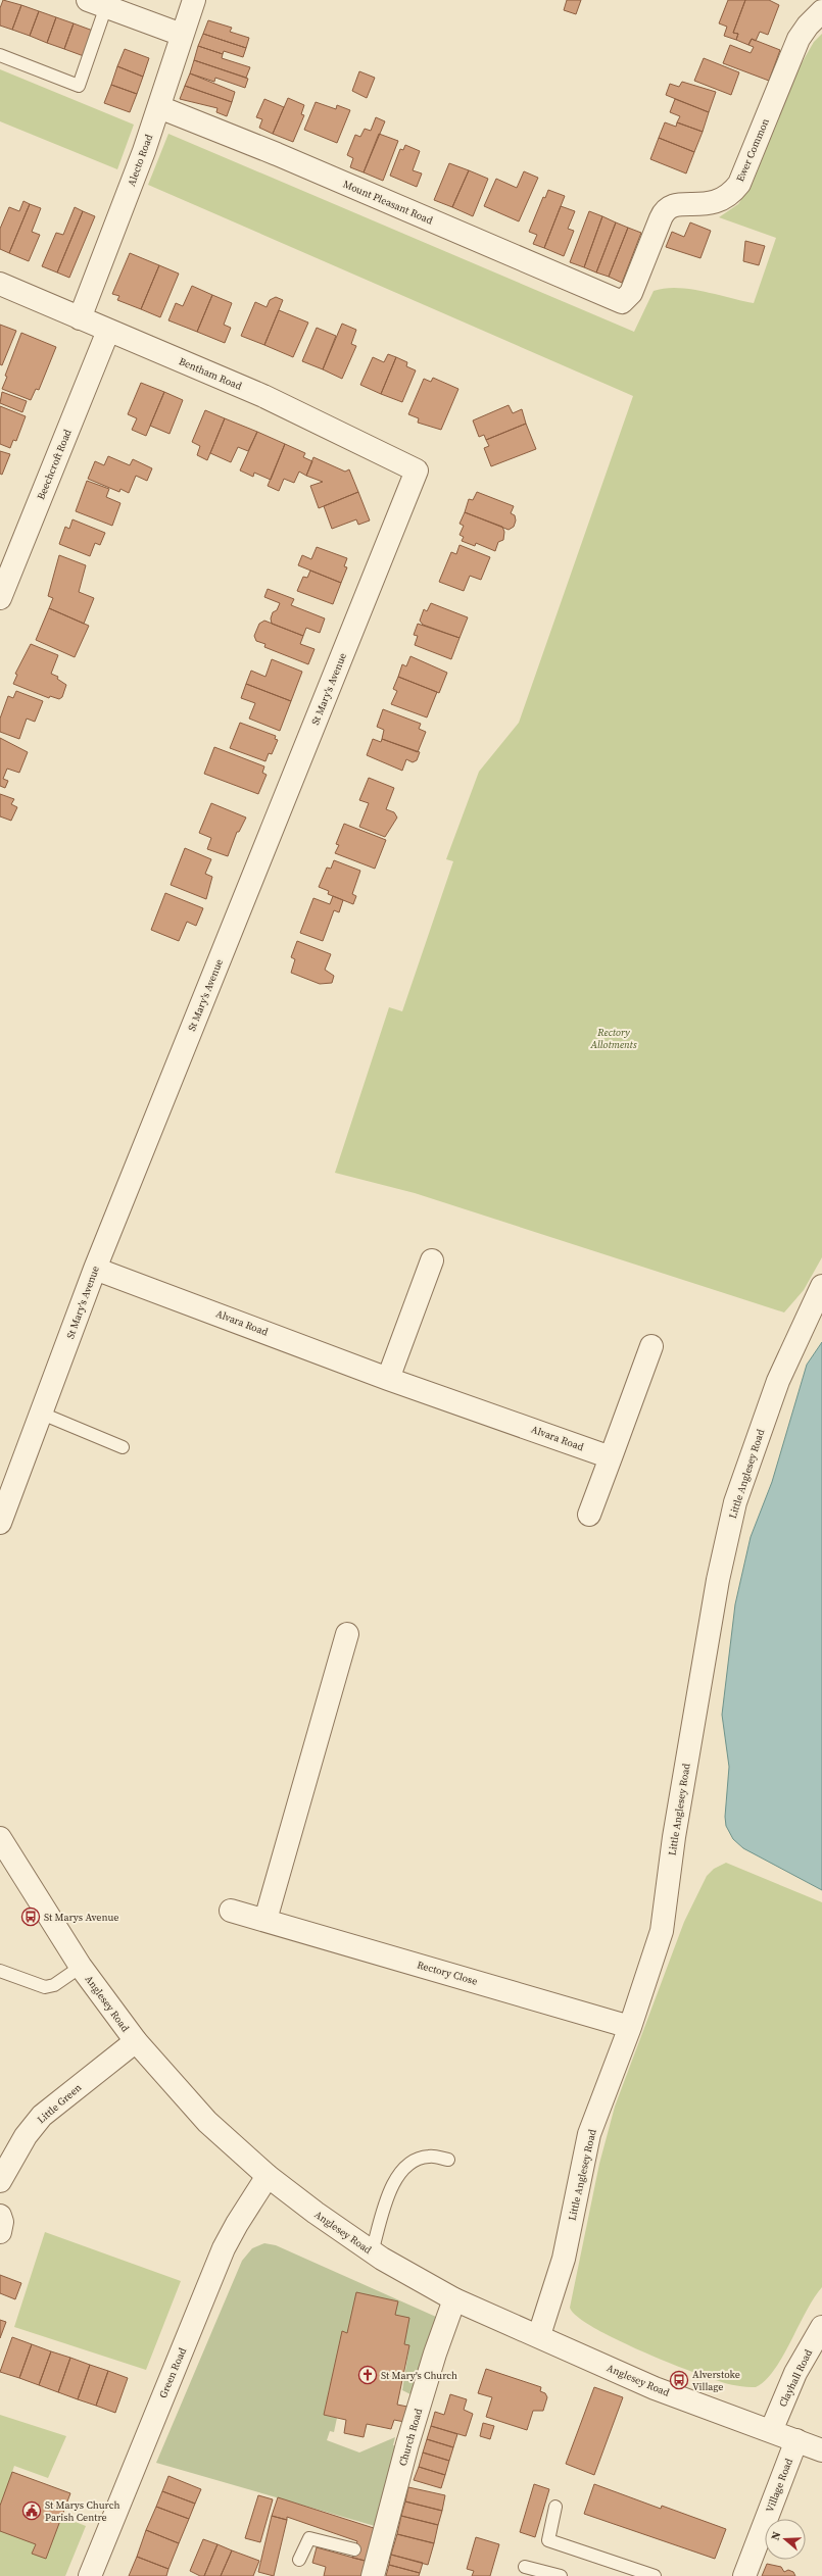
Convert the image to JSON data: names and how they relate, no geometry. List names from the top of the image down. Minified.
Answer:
{"streets":{"street":["Ewer Common","Alecto Road","Mount Pleasant Road","Bentham Road","Beechcroft Road","St Mary's Avenue","Alvara Road","Little Anglesey Road","Rectory Close","Anglesey Road","Little Green","Green Road","Clayhall Road","Church Road","Village Road"]},"crossings":[["Ewer Common","Mount Pleasant Road"],["Alecto Road","Mount Pleasant Road"],["Alecto Road","Bentham Road"],["Bentham Road","Beechcroft Road"],["Bentham Road","St Mary's Avenue"],["St Mary's Avenue","Alvara Road"],["Little Anglesey Road","Rectory Close"],["Little Anglesey Road","Anglesey Road"],["Anglesey Road","Little Green"],["Anglesey Road","Green Road"],["Anglesey Road","Clayhall Road"],["Anglesey Road","Church Road"],["Anglesey Road","Village Road"]],"parks":["Rectory Allotments"],"places":{"bus stop":["St Marys Avenue","Alverstoke Village"],"church":["St Mary's Church"],"public building":["St Marys Church Parish Centre"]},"north":"left"}
